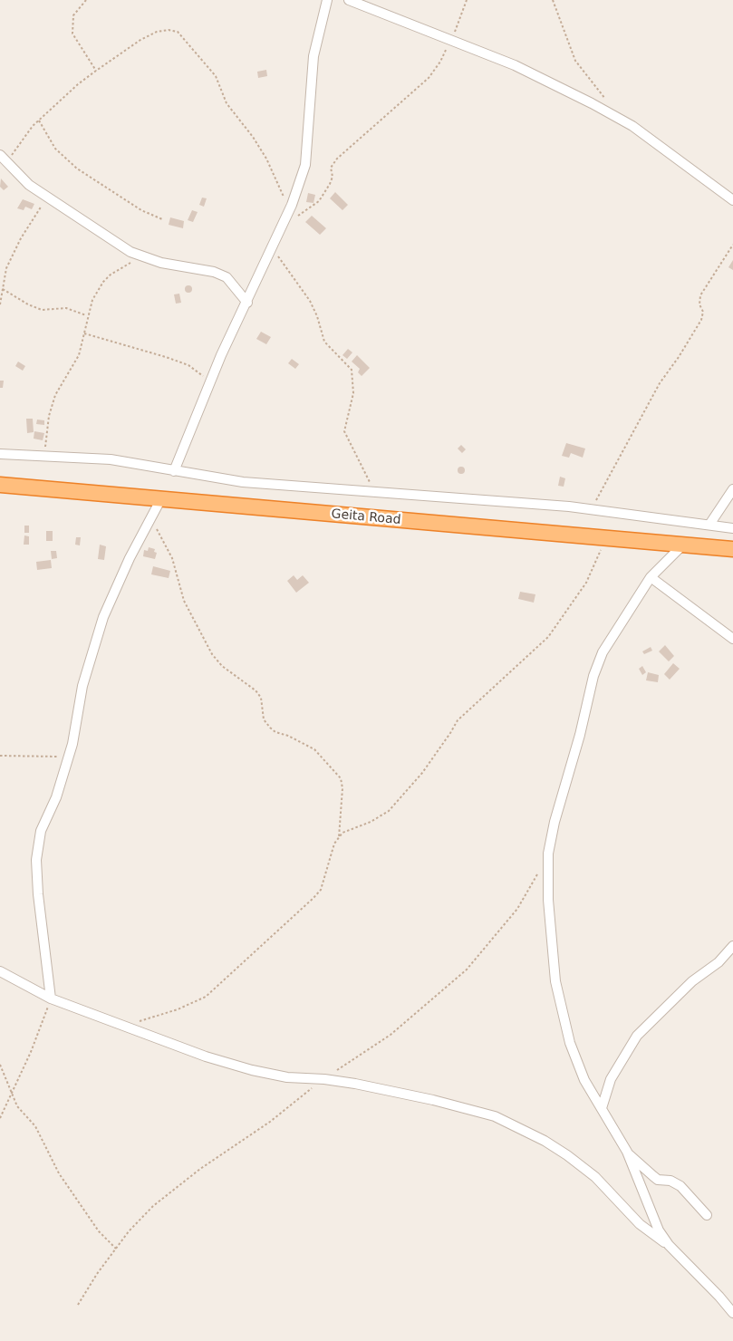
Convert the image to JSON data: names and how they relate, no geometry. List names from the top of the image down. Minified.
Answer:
{"streets":{"highway":["Geita Road"]}}
